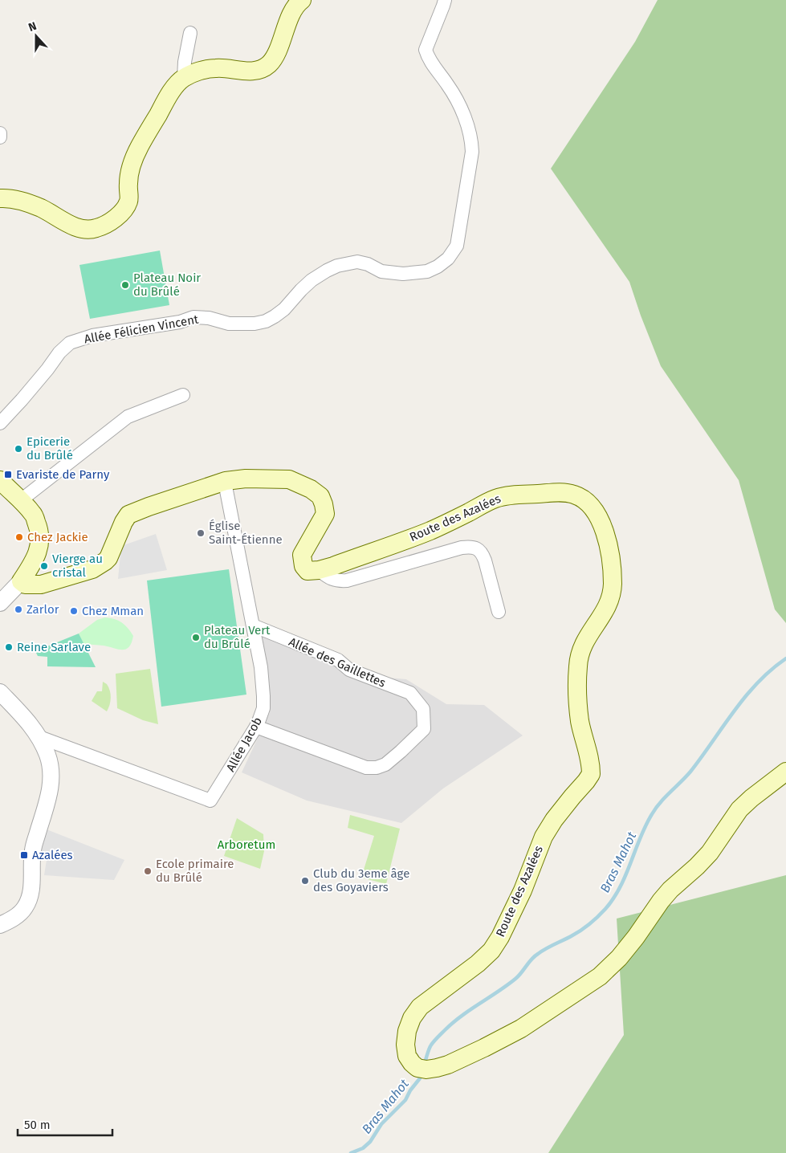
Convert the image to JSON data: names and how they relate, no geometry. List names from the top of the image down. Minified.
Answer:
{"streets":{"main road":["Route des Azalées"],"street":["Allée Félicien Vincent","Allée des Gaillettes","Allée Jacob"]},"crossings":[["Route des Azalées","Allée Jacob"],["Allée des Gaillettes","Allée Jacob"]],"water":["Bras Mahot"],"parks":["Arboretum"],"places":{"other":["Plateau Noir du Brûlé","Epicerie du Brûlé","Église Saint-Étienne","Chez Jackie","Vierge au cristal","Zarlor","Chez Mman","Plateau Vert du Brûlé","Reine Sarlave","Ecole primaire du Brûlé","Club du 3eme âge des Goyaviers"],"transit":["Evariste de Parny","Azalées"]},"scale_bar":"50 m","north":"top"}
